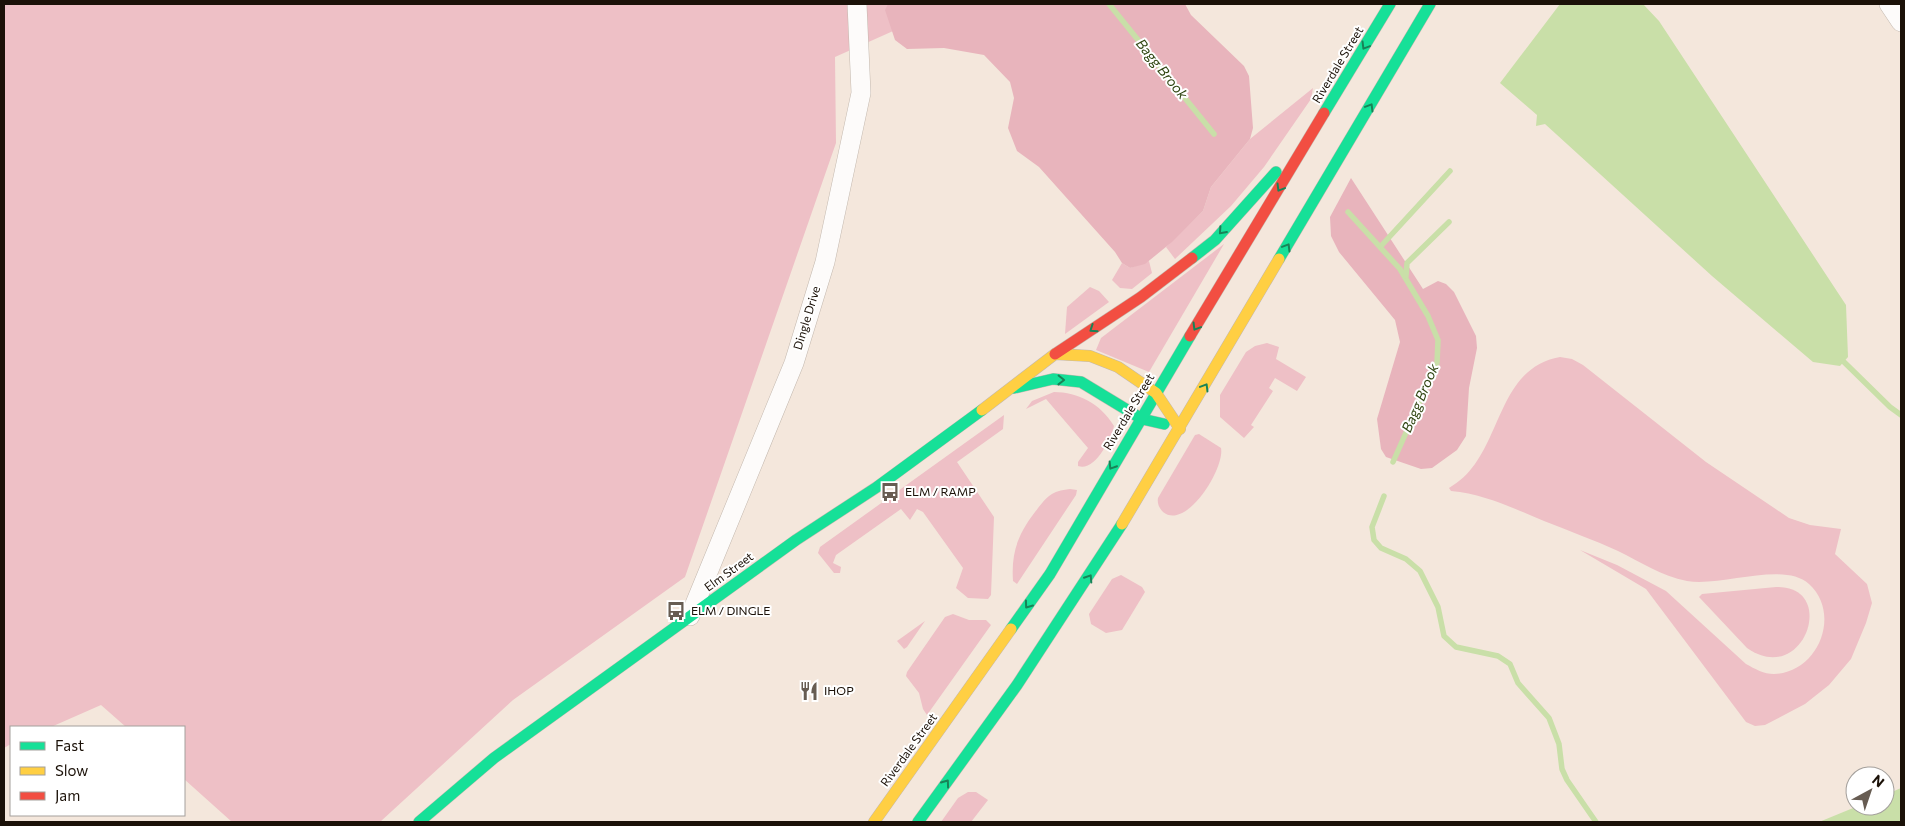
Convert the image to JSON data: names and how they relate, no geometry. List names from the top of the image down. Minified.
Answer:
{"streets":{"main road":["Riverdale Street","Elm Street"],"street":["Dingle Drive"]},"crossings":[["Riverdale Street","Elm Street"],["Dingle Drive","Elm Street"]],"water":["Bagg Brook"],"places":{"bus stop":["ELM / RAMP","ELM / DINGLE"],"restaurant":["IHOP"]},"legend":["Fast","Slow","Jam"],"north":"top right"}
